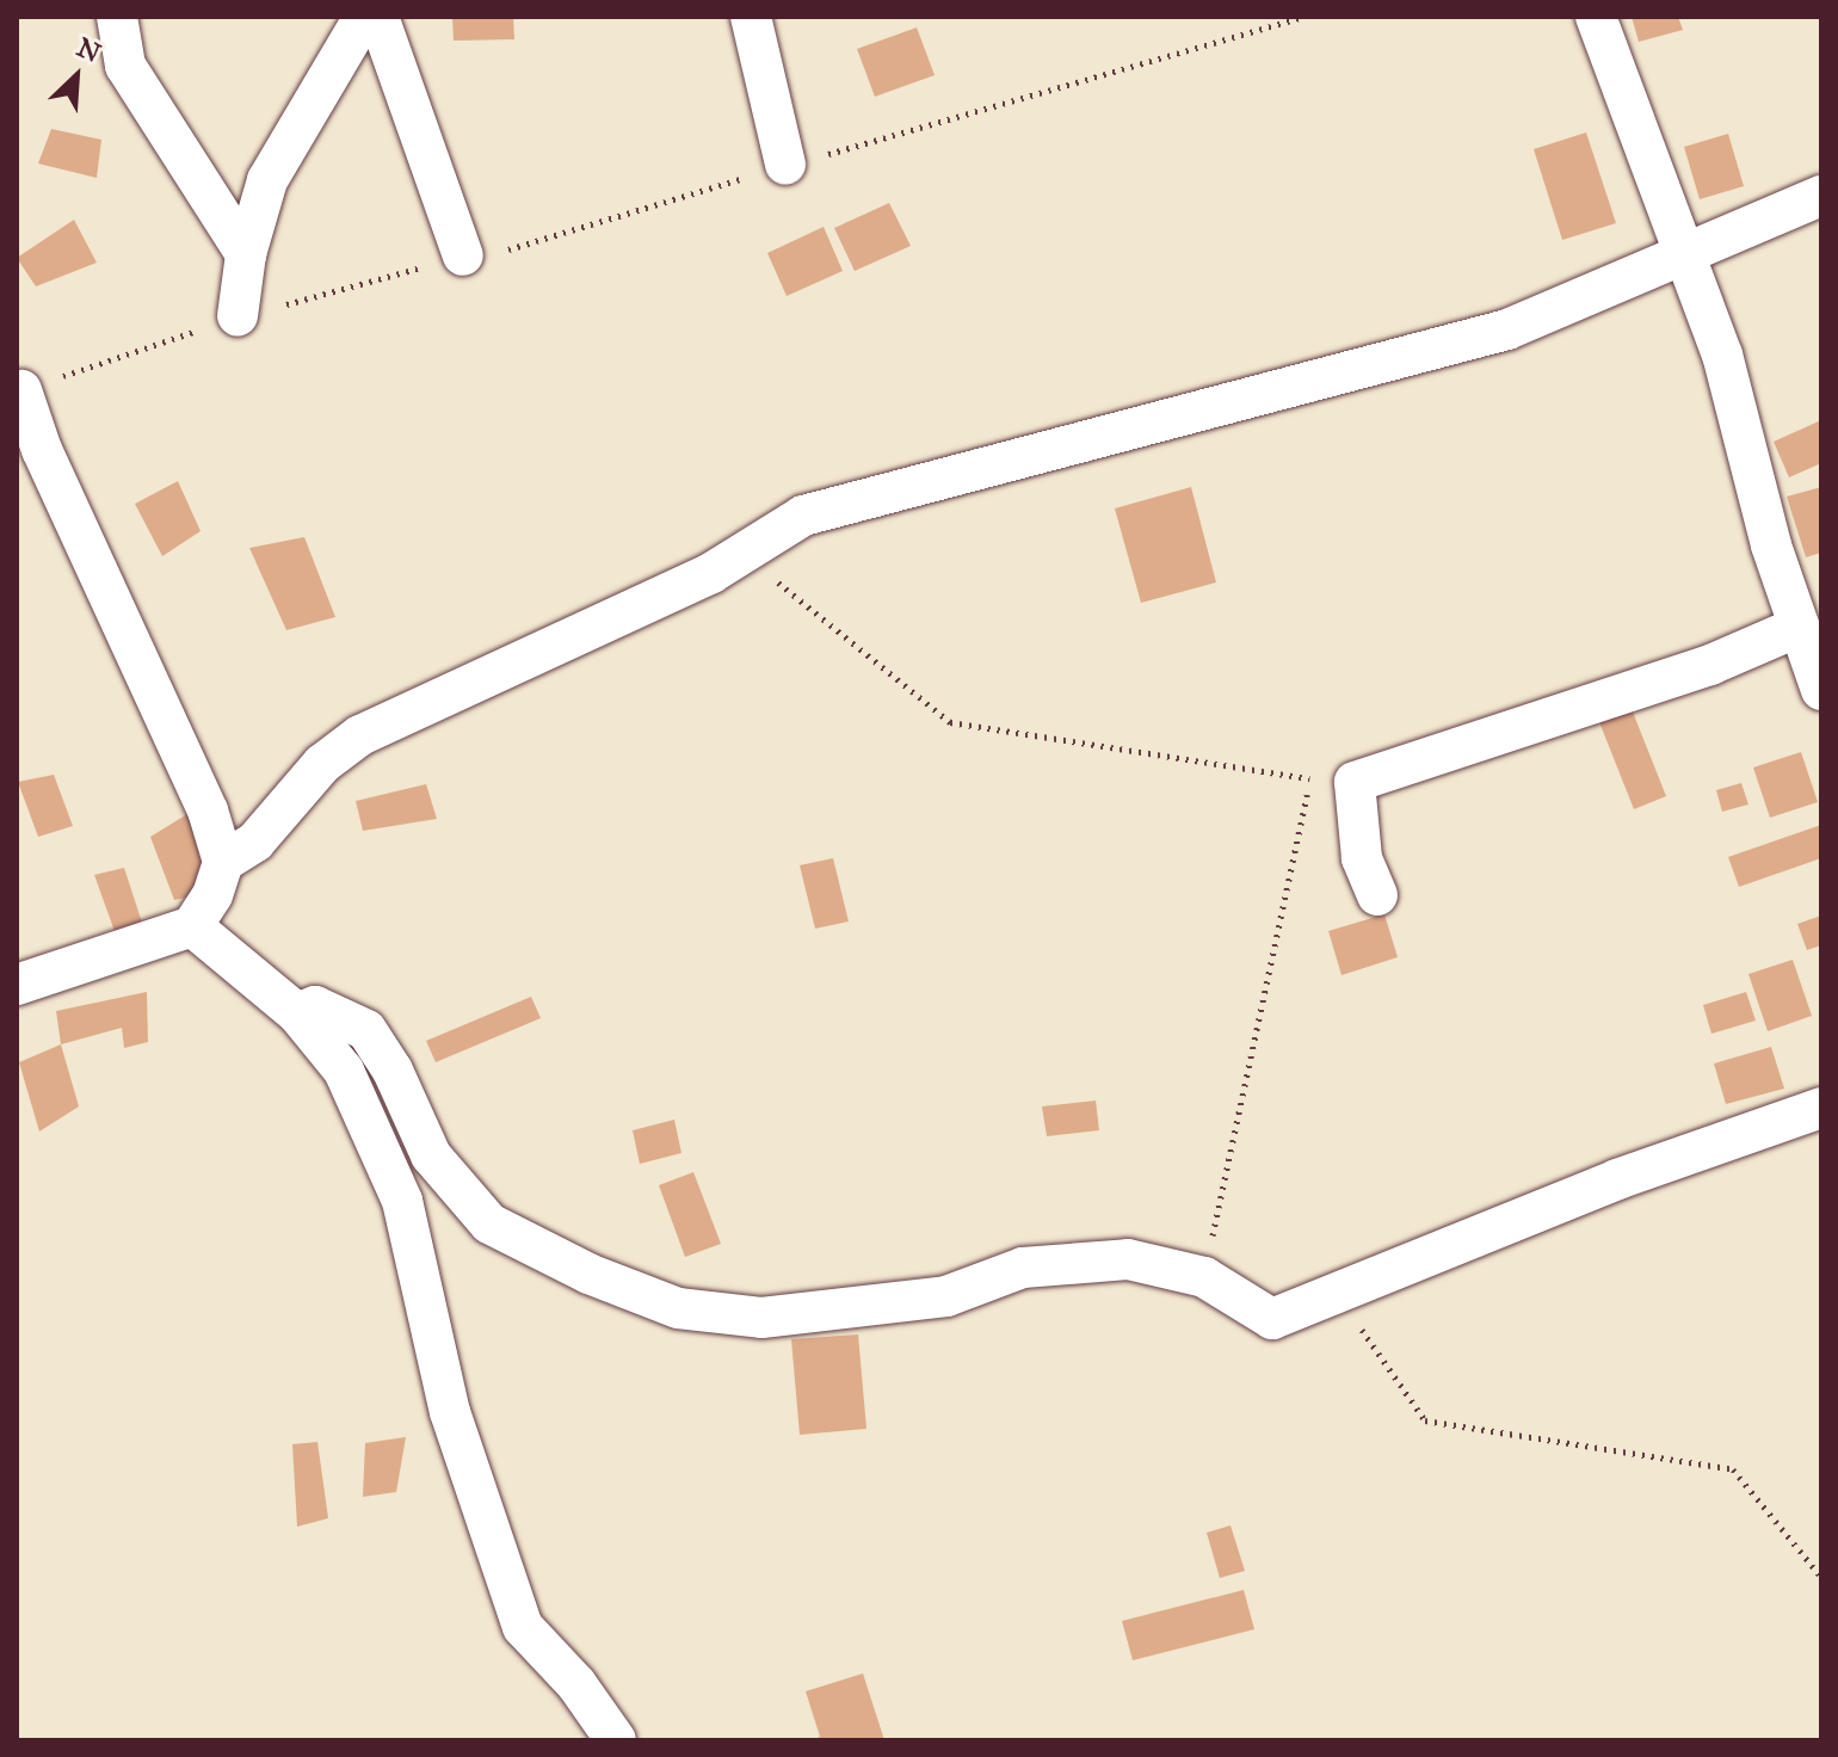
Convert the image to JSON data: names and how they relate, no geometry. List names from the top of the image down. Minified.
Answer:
{"north":"top right"}
